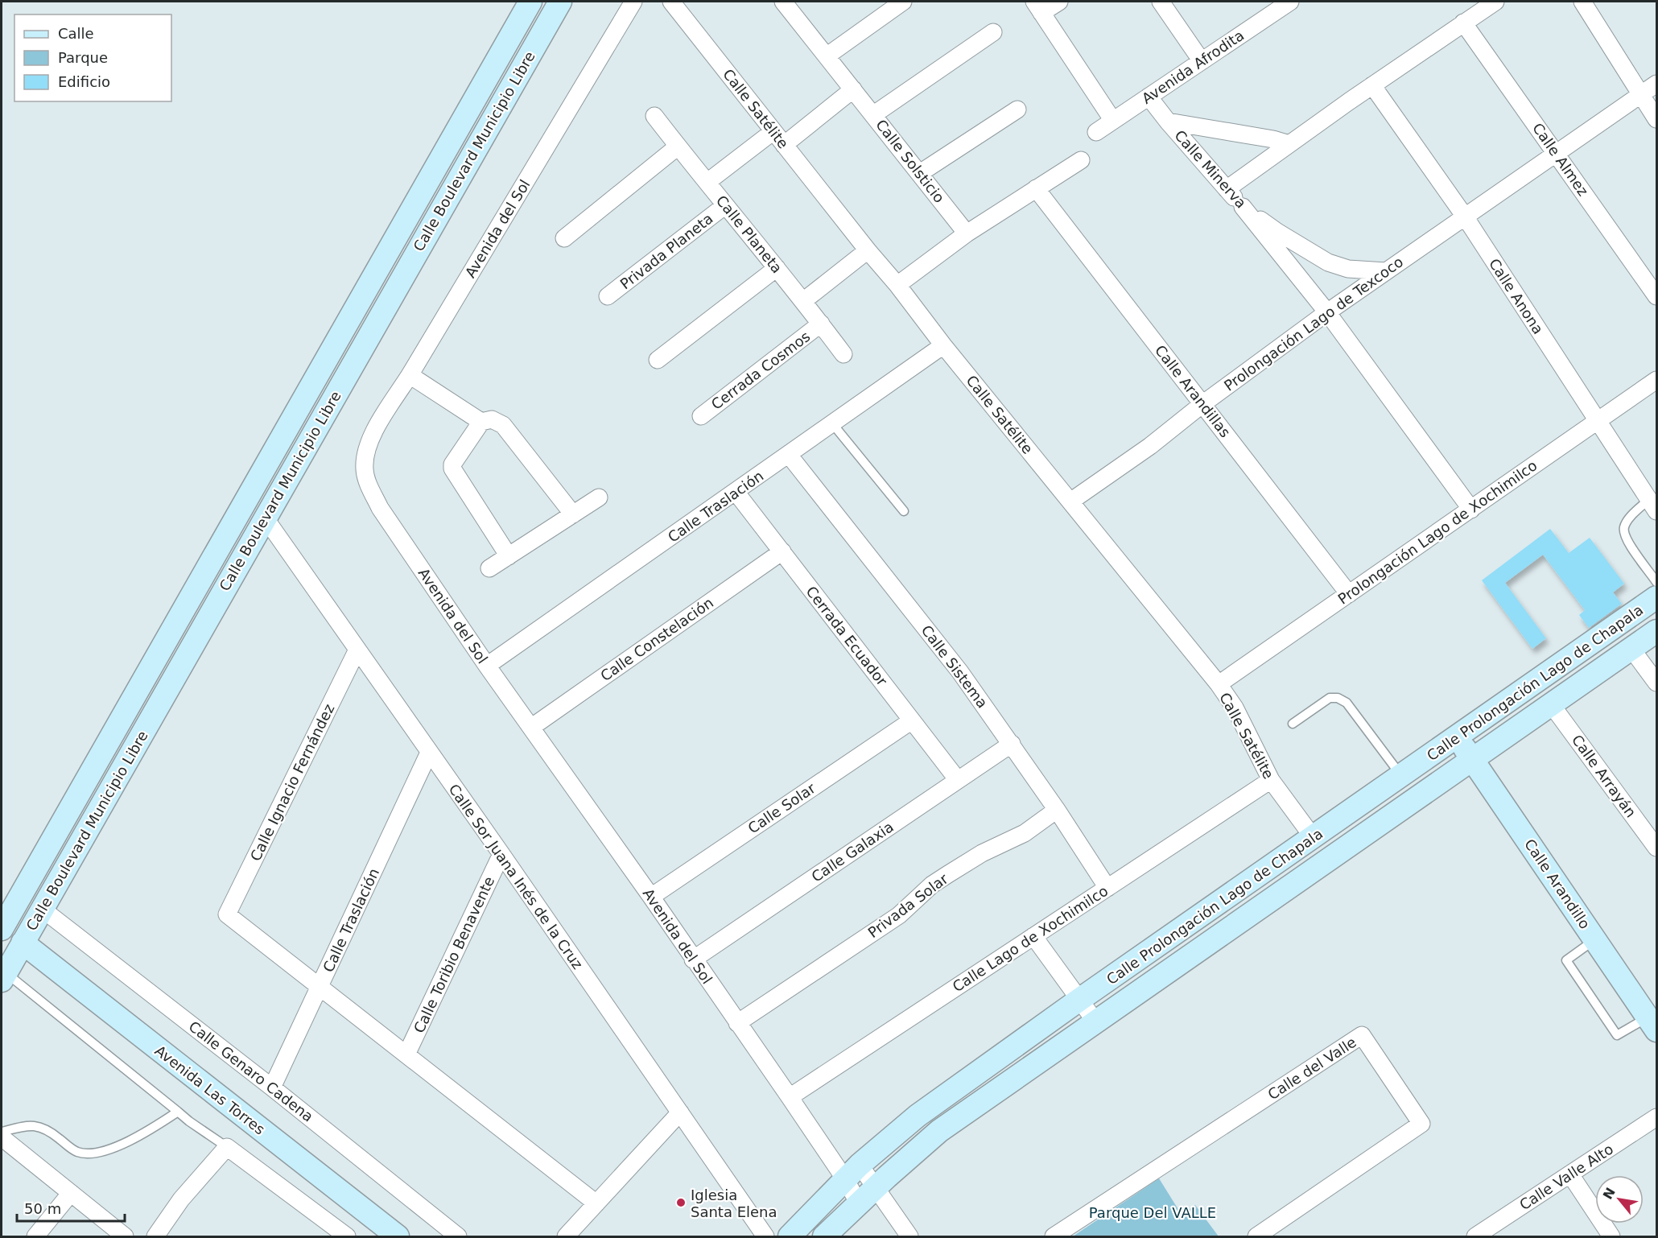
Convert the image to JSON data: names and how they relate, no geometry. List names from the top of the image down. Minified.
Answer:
{"streets":{"main road":["Calle Boulevard Municipio Libre","Calle Prolongación Lago de Chapala","Calle Arandillo","Avenida Las Torres"],"street":["Avenida Afrodita","Calle Satélite","Calle Almez","Calle Solsticio","Calle Minerva","Avenida del Sol","Calle Planeta","Privada Planeta","Calle Anona","Prolongación Lago de Texcoco","Cerrada Cosmos","Calle Arandillas","Calle Traslación","Prolongación Lago de Xochimilco","Cerrada Ecuador","Calle Constelación","Calle Sistema","Calle Arrayán","Calle Ignacio Fernández","Calle Solar","Calle Galaxia","Calle Sor Juana Inés de la Cruz","Privada Solar","Calle Lago de Xochimilco","Calle Toribio Benavente","Calle del Valle","Calle Genaro Cadena","Calle Valle Alto"]},"crossings":[["Avenida Afrodita","Calle Minerva"],["Calle Satélite","Prolongación Lago de Texcoco"],["Calle Satélite","Calle Traslación"],["Calle Satélite","Prolongación Lago de Xochimilco"],["Calle Satélite","Calle Prolongación Lago de Chapala"],["Calle Satélite","Calle Lago de Xochimilco"],["Calle Boulevard Municipio Libre","Calle Sor Juana Inés de la Cruz"],["Calle Boulevard Municipio Libre","Calle Genaro Cadena"],["Calle Boulevard Municipio Libre","Avenida Las Torres"],["Calle Almez","Prolongación Lago de Texcoco"],["Calle Minerva","Prolongación Lago de Texcoco"],["Avenida del Sol","Calle Traslación"],["Avenida del Sol","Calle Constelación"],["Avenida del Sol","Calle Prolongación Lago de Chapala"],["Avenida del Sol","Calle Solar"],["Avenida del Sol","Calle Galaxia"],["Avenida del Sol","Privada Solar"],["Avenida del Sol","Calle Lago de Xochimilco"],["Calle Planeta","Privada Planeta"],["Calle Planeta","Cerrada Cosmos"],["Calle Anona","Prolongación Lago de Texcoco"],["Calle Anona","Prolongación Lago de Xochimilco"],["Prolongación Lago de Texcoco","Calle Arandillas"],["Calle Arandillas","Prolongación Lago de Xochimilco"],["Calle Traslación","Cerrada Ecuador"],["Calle Traslación","Calle Sistema"],["Calle Traslación","Calle Ignacio Fernández"],["Calle Traslación","Calle Sor Juana Inés de la Cruz"],["Calle Traslación","Calle Genaro Cadena"],["Cerrada Ecuador","Calle Constelación"],["Cerrada Ecuador","Calle Solar"],["Cerrada Ecuador","Calle Galaxia"],["Calle Sistema","Calle Galaxia"],["Calle Sistema","Privada Solar"],["Calle Sistema","Calle Lago de Xochimilco"],["Calle Prolongación Lago de Chapala","Calle Arrayán"],["Calle Prolongación Lago de Chapala","Calle Arandillo"],["Calle Ignacio Fernández","Calle Sor Juana Inés de la Cruz"],["Calle Sor Juana Inés de la Cruz","Calle Toribio Benavente"]],"parks":["Parque Del VALLE"],"places":["Iglesia Santa Elena"],"legend":["Calle","Parque","Edificio"],"scale_bar":"50 m","north":"top left"}
